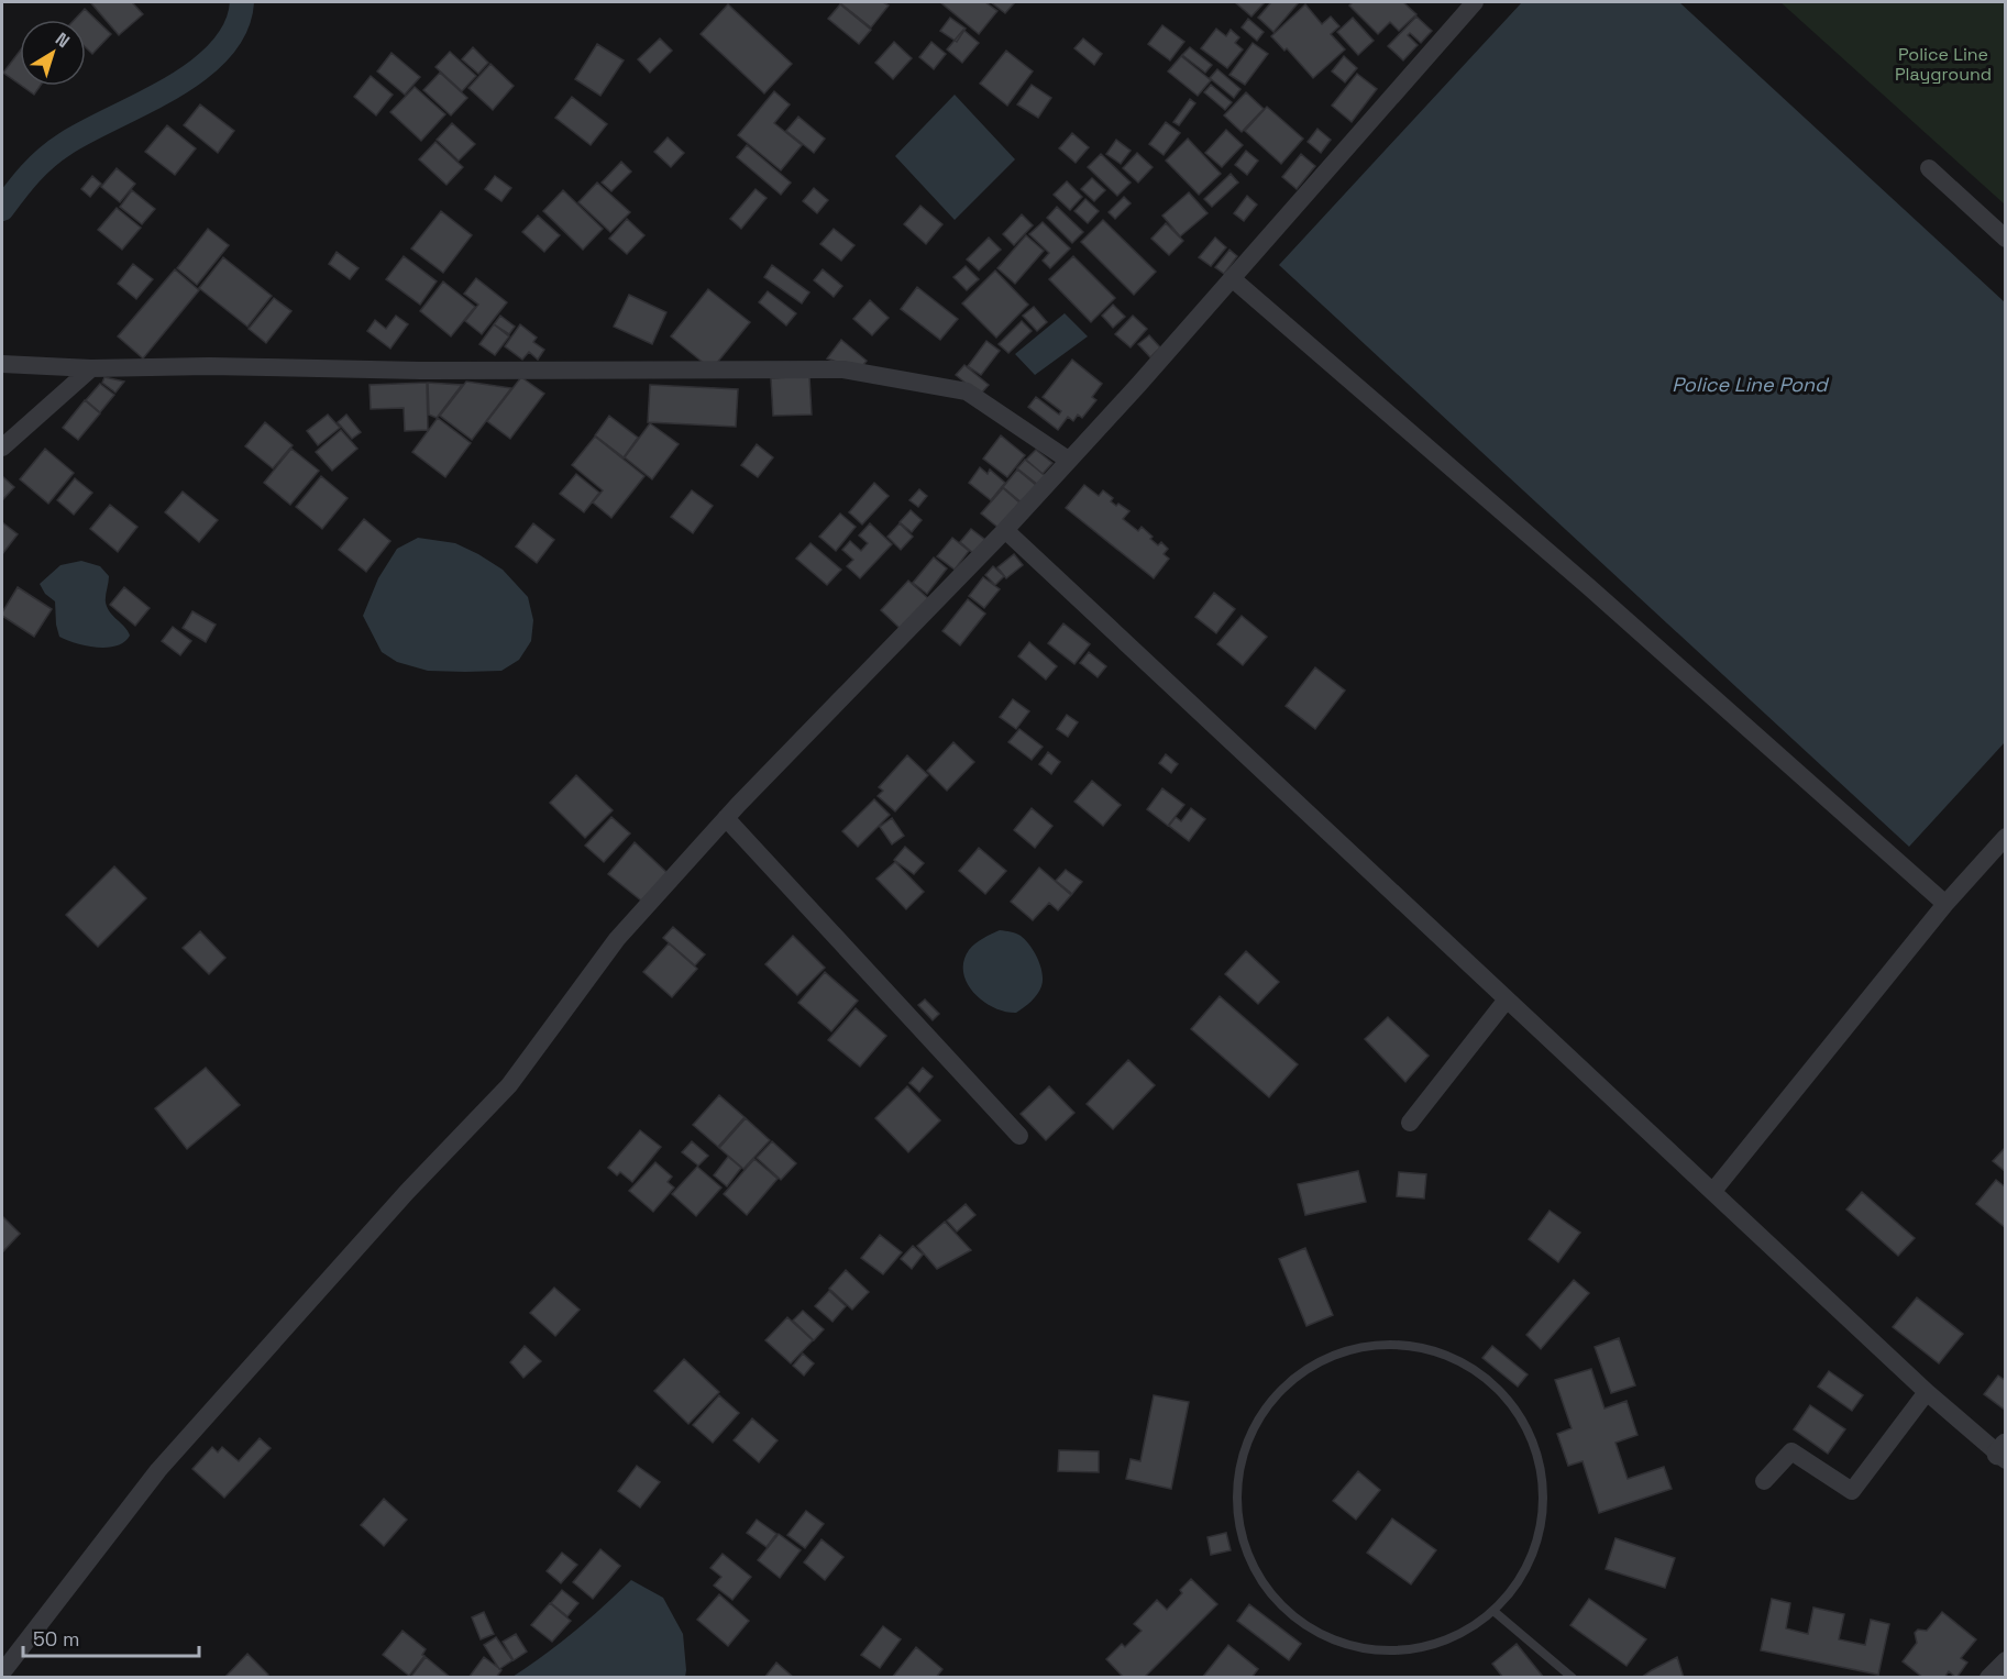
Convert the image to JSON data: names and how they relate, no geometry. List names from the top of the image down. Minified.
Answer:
{"water":["Police Line Pond"],"parks":["Police Line Playground"],"scale_bar":"50 m","north":"top right"}
